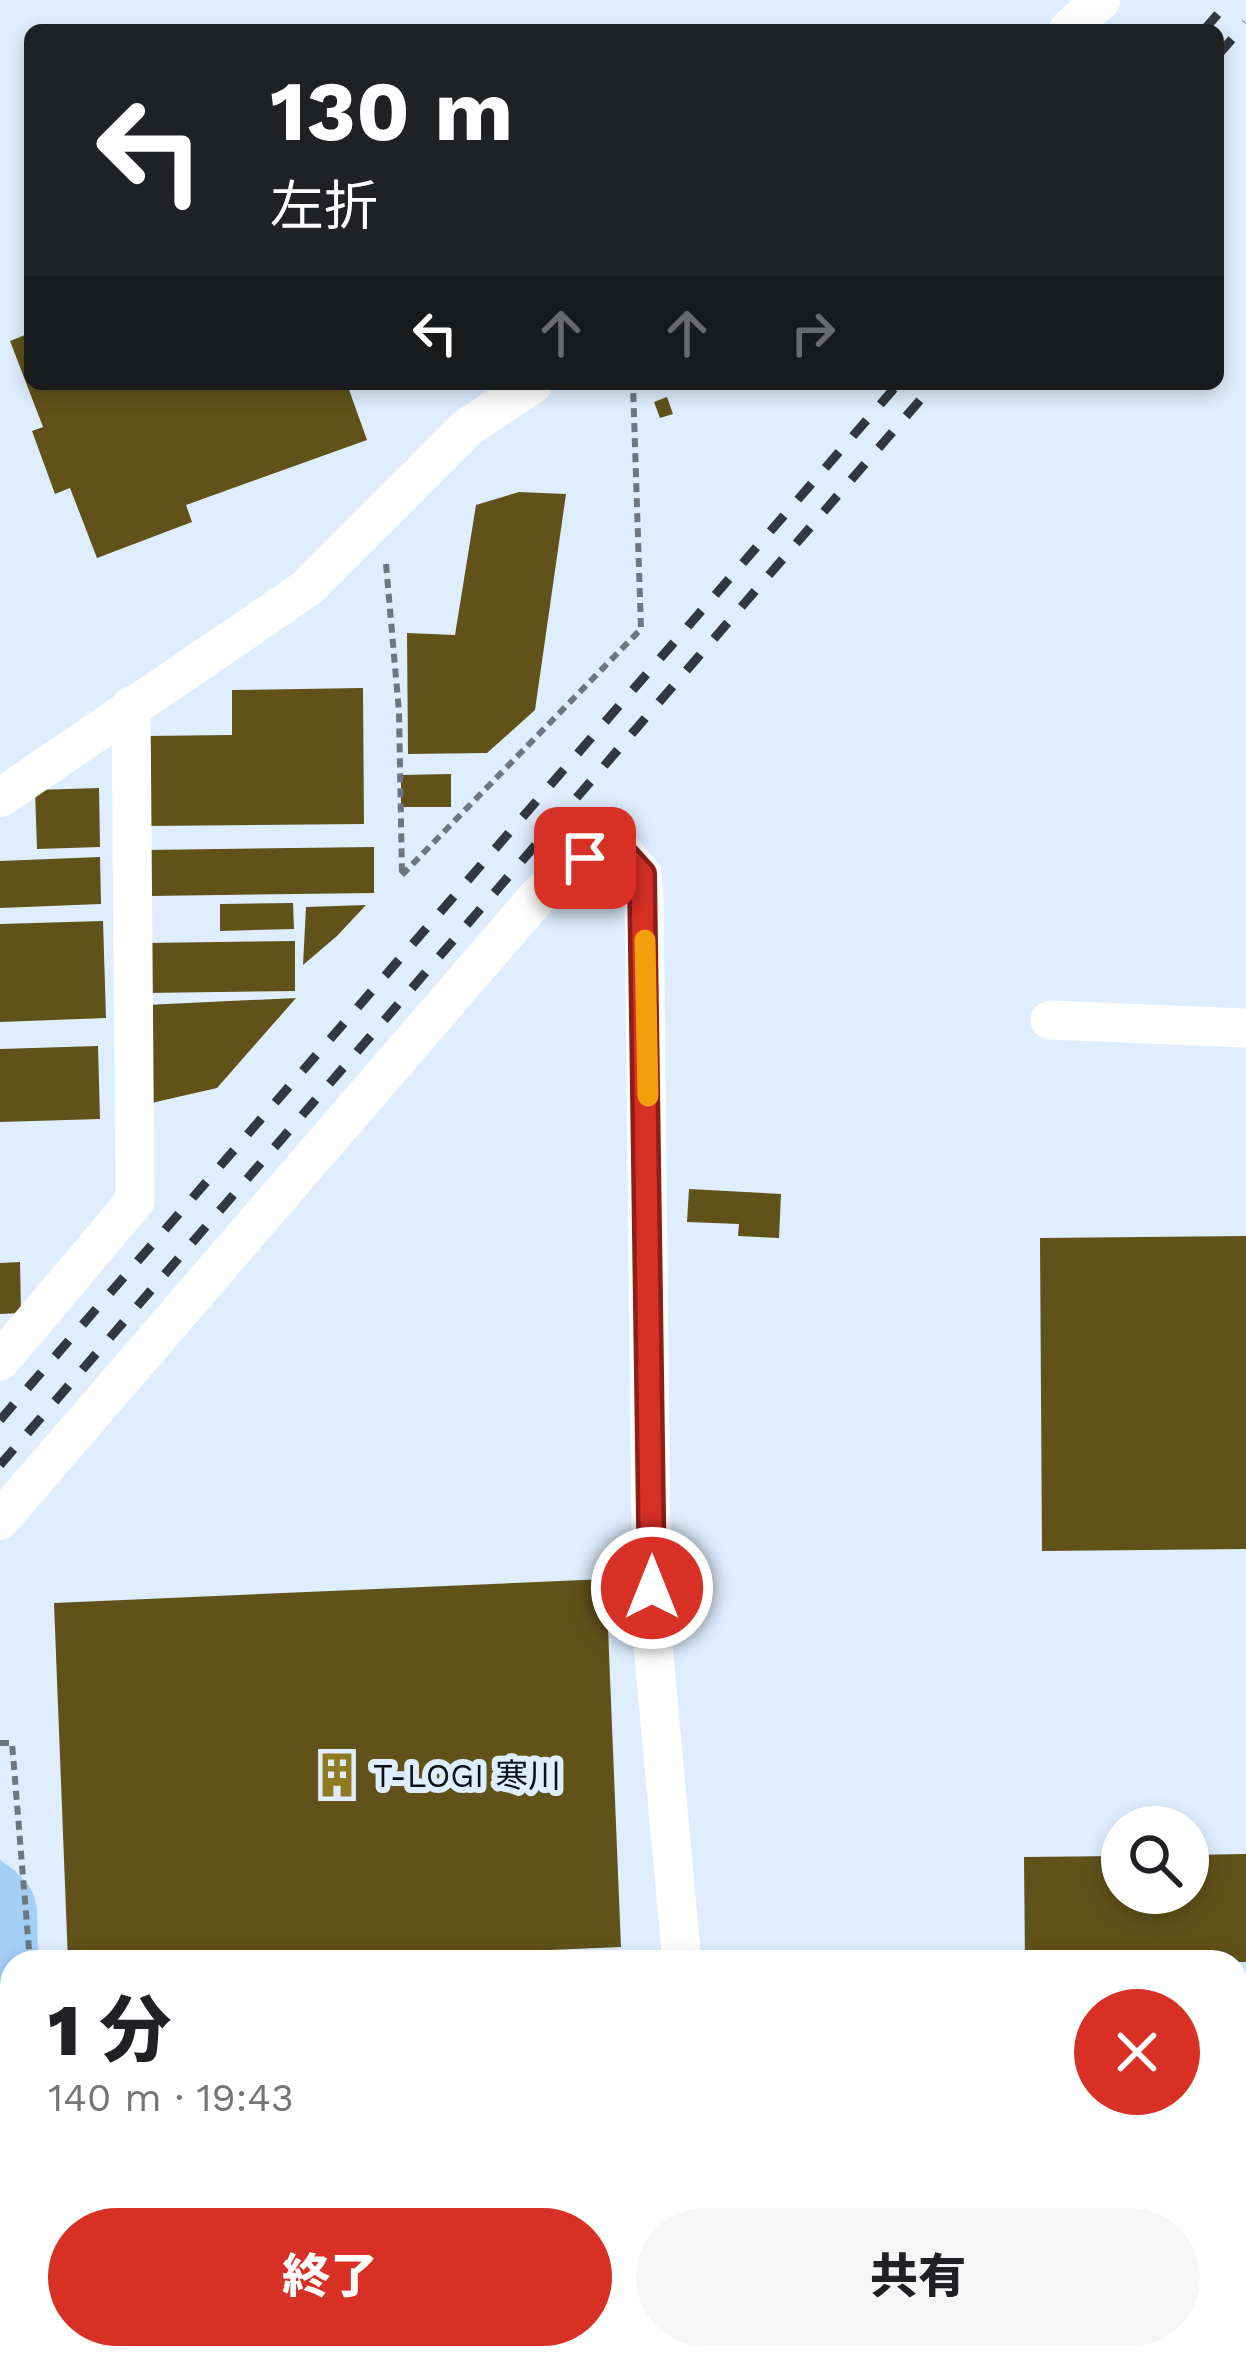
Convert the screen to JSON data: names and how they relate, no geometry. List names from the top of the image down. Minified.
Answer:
{"places":{"building":["T-LOGI 寒川"]},"page":{"turn":["130 m","左折"],"heading":["1 分","140 m · 19:43"],"buttons":["終了","共有"]}}
